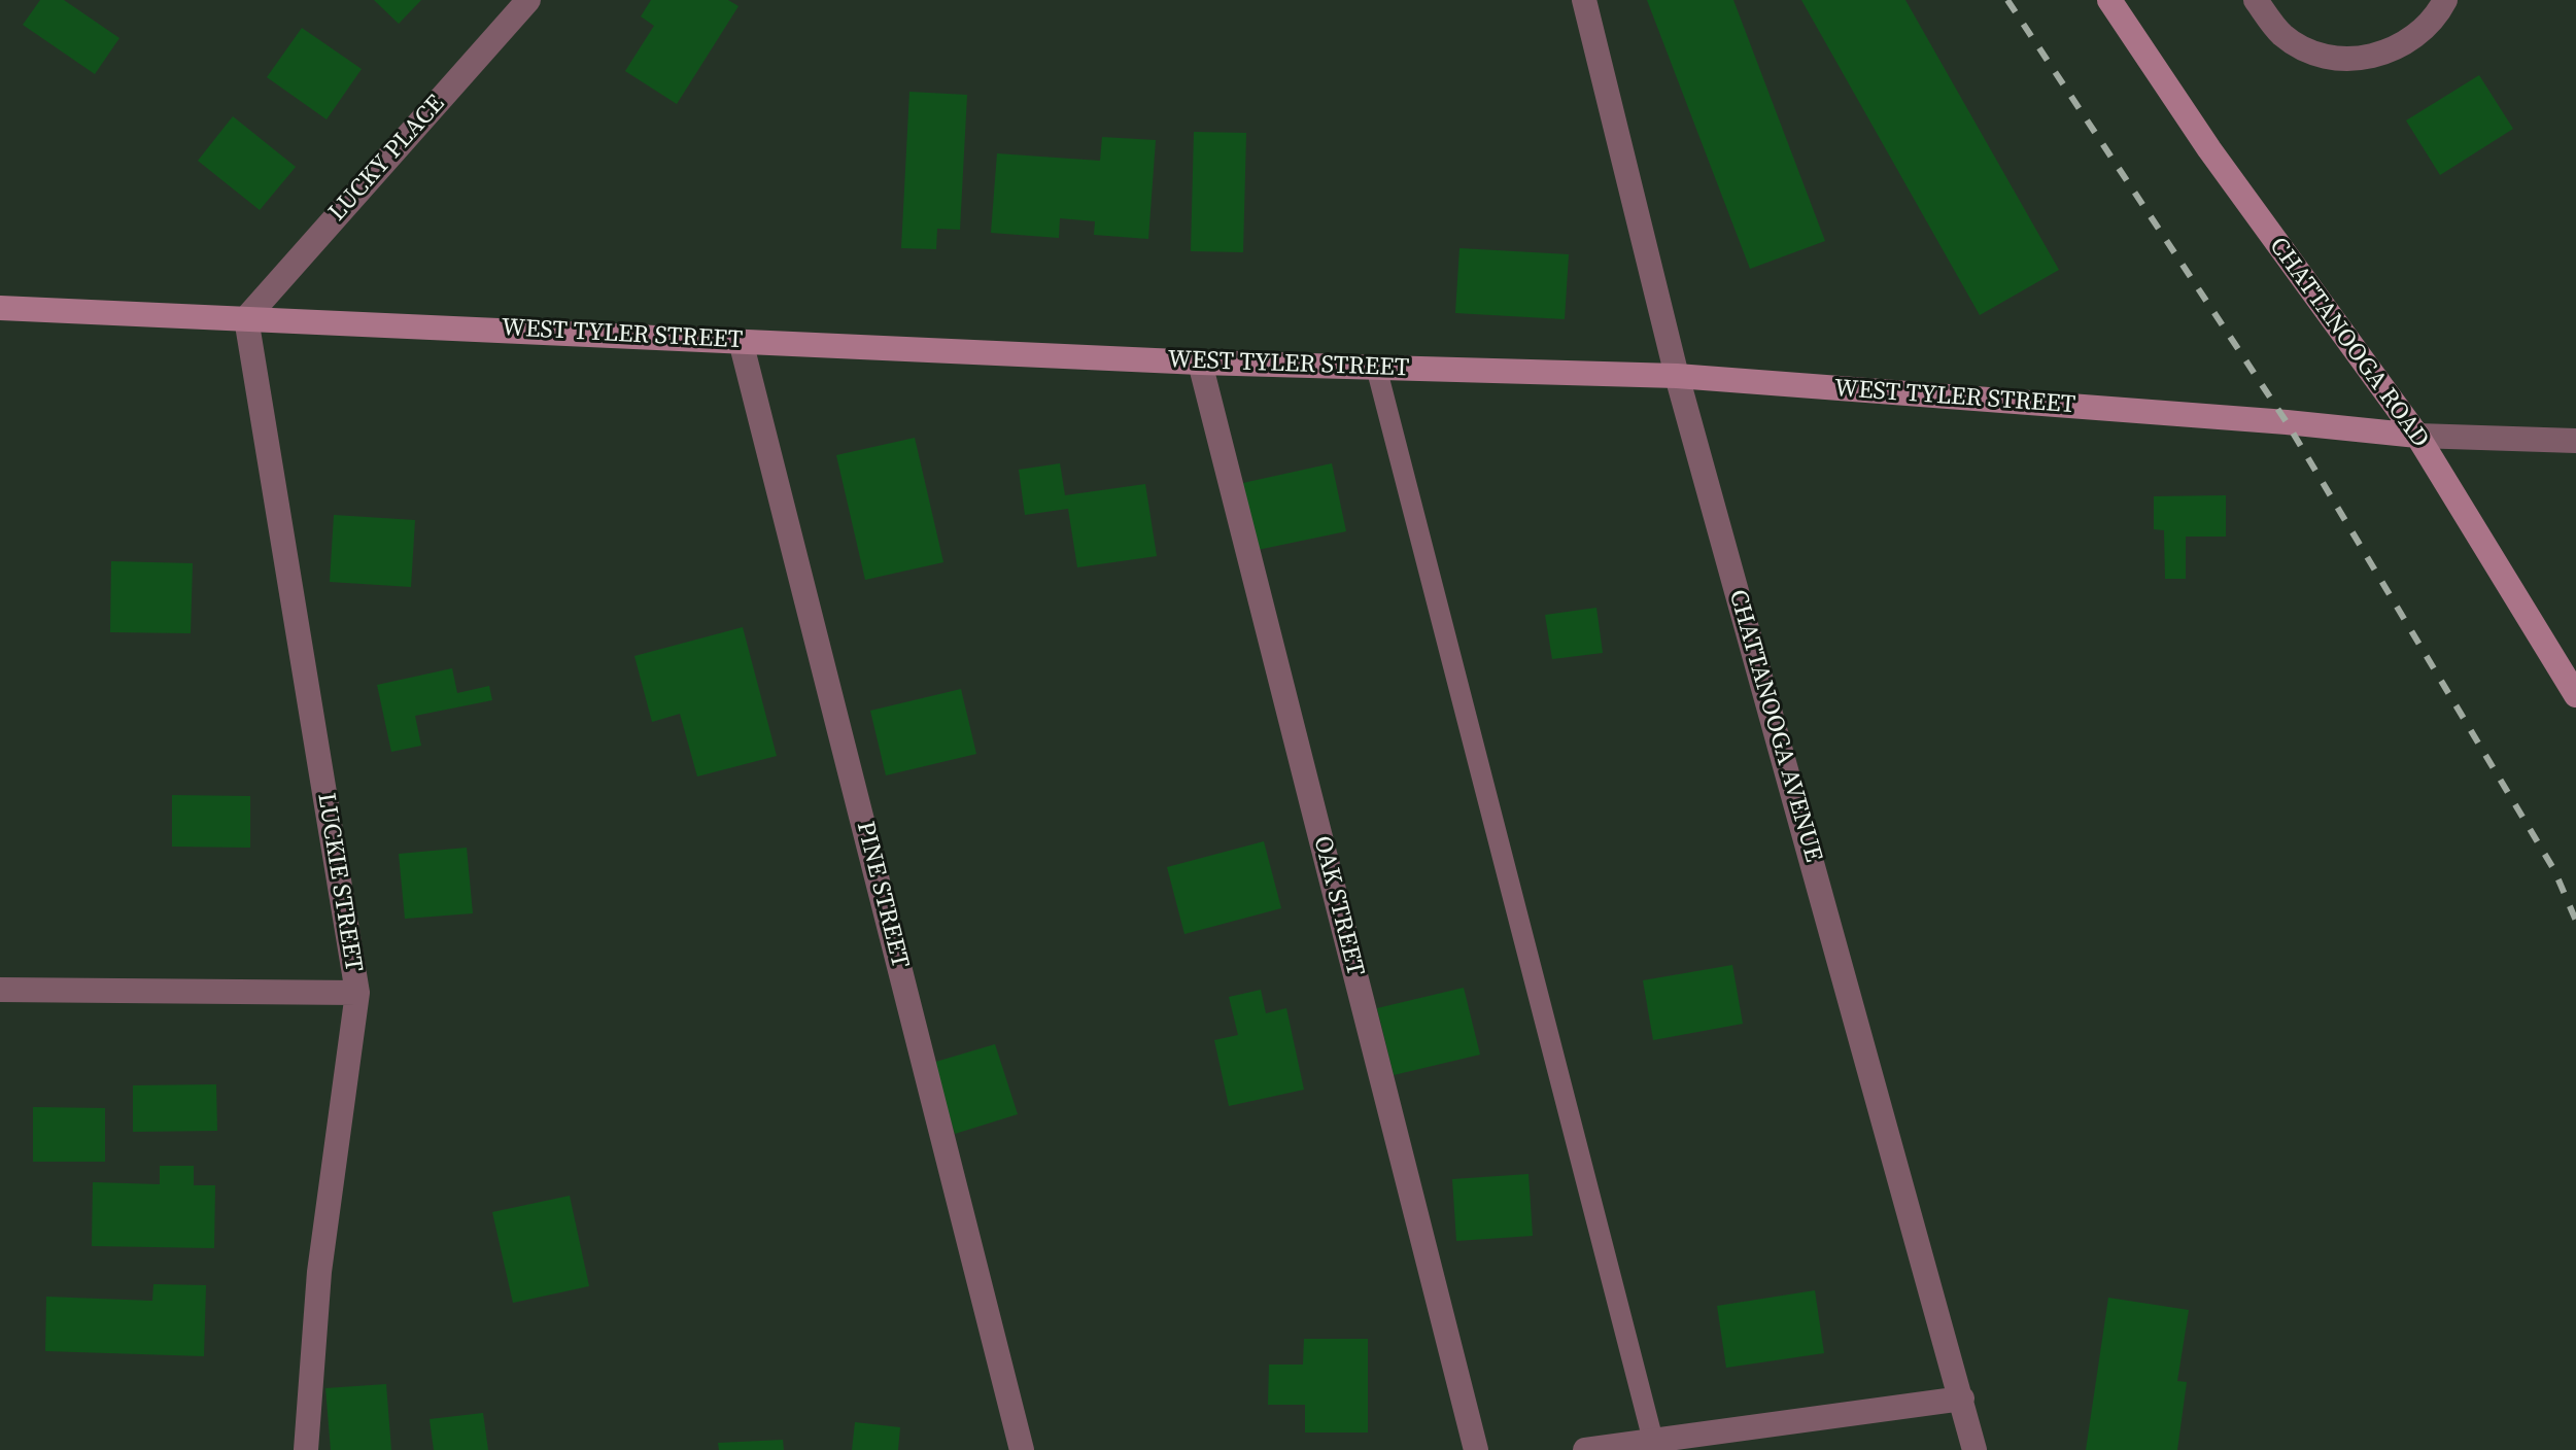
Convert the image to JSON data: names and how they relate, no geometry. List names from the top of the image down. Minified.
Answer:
{"streets":{"street":["LUCKY PLACE","WEST TYLER STREET","CHATTANOOGA ROAD","CHATTANOOGA AVENUE","LUCKIE STREET","PINE STREET","OAK STREET"]},"crossings":[["LUCKY PLACE","WEST TYLER STREET"],["LUCKY PLACE","LUCKIE STREET"],["WEST TYLER STREET","CHATTANOOGA ROAD"],["WEST TYLER STREET","CHATTANOOGA AVENUE"],["WEST TYLER STREET","LUCKIE STREET"],["WEST TYLER STREET","PINE STREET"],["WEST TYLER STREET","OAK STREET"]]}
